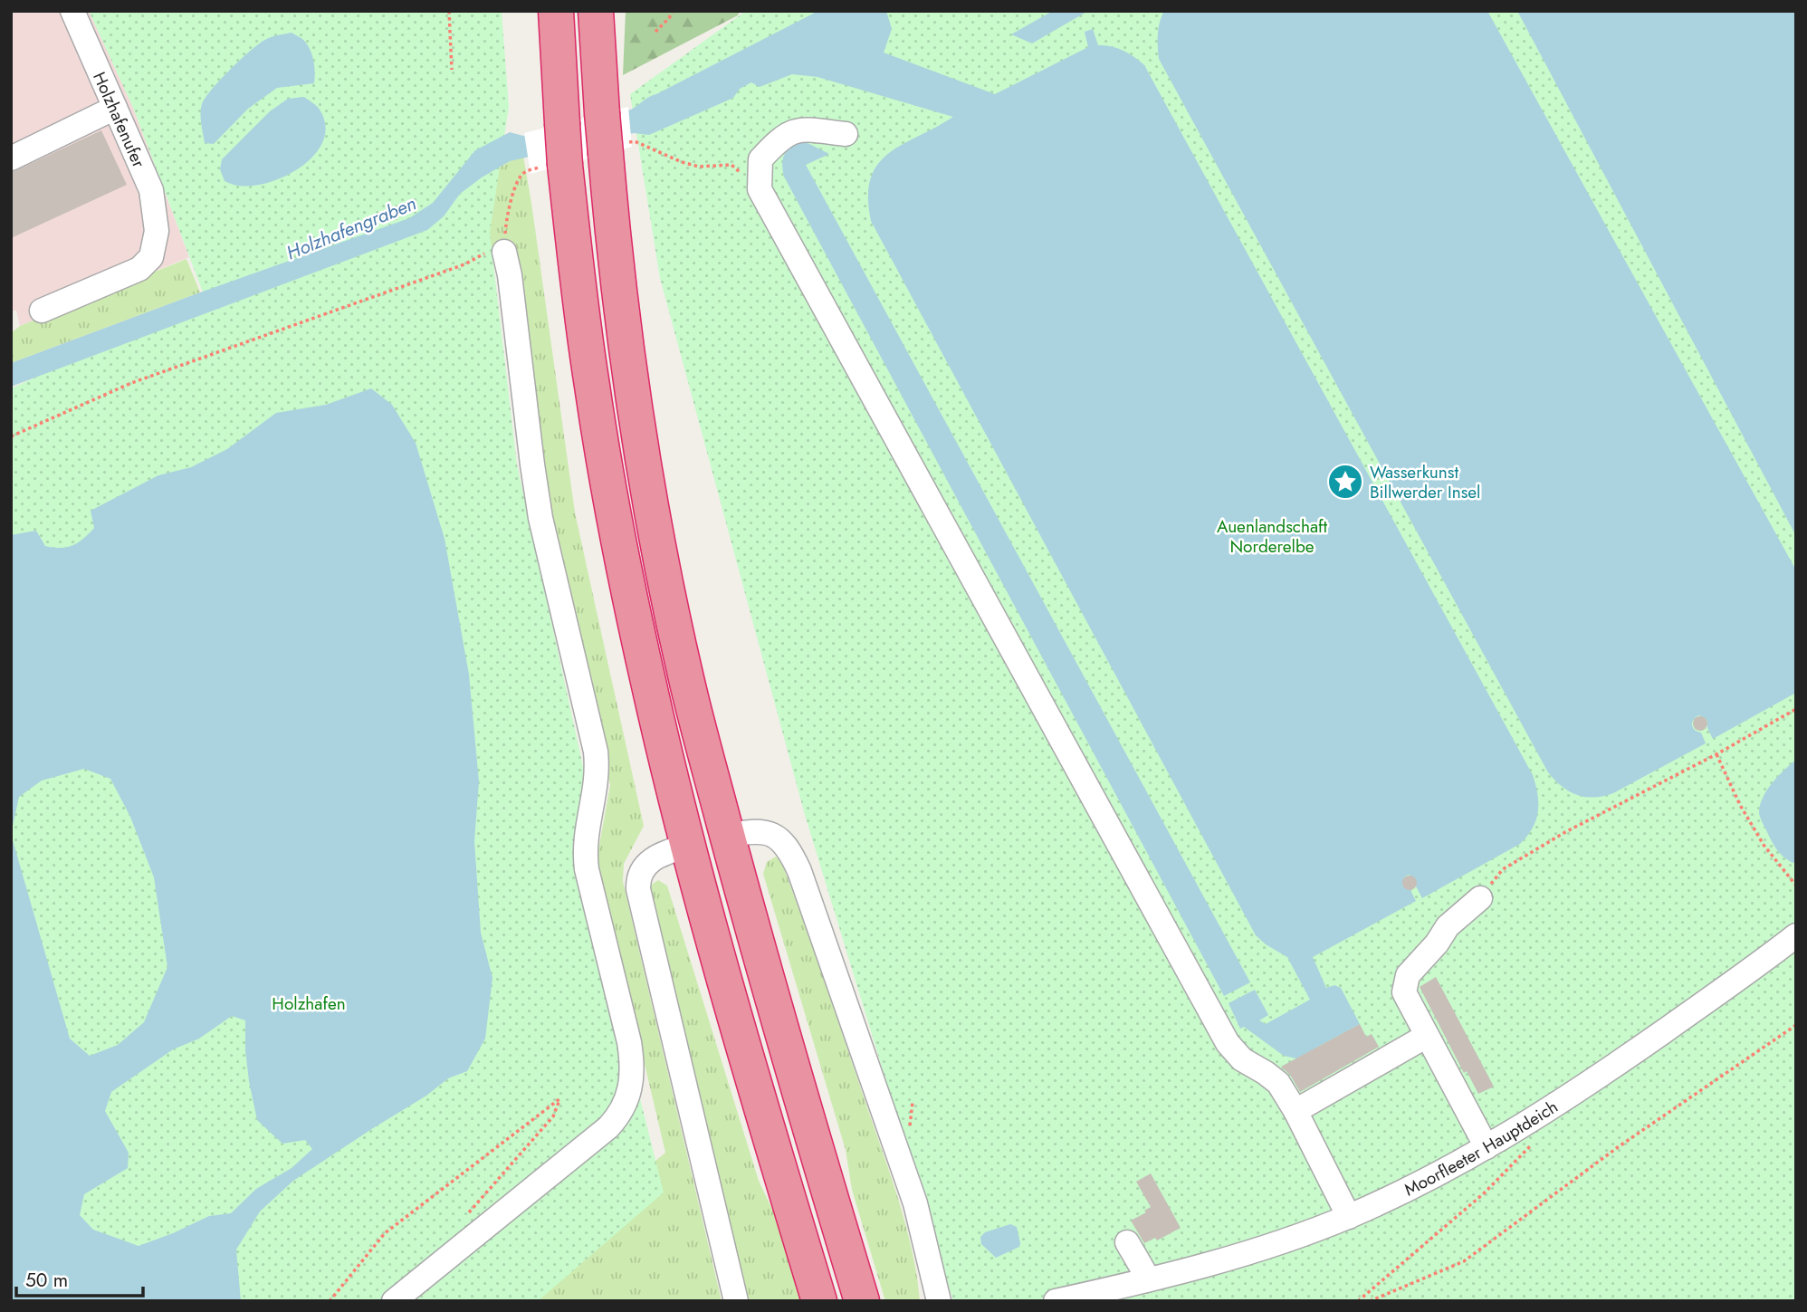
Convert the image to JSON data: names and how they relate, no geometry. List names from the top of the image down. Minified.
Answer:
{"streets":{"street":["Holzhafenufer","Moorfleeter Hauptdeich"]},"water":["Holzhafengraben"],"parks":["Auenlandschaft Norderelbe","Holzhafen"],"places":{"place":["Wasserkunst Billwerder Insel"]},"scale_bar":"50 m"}
